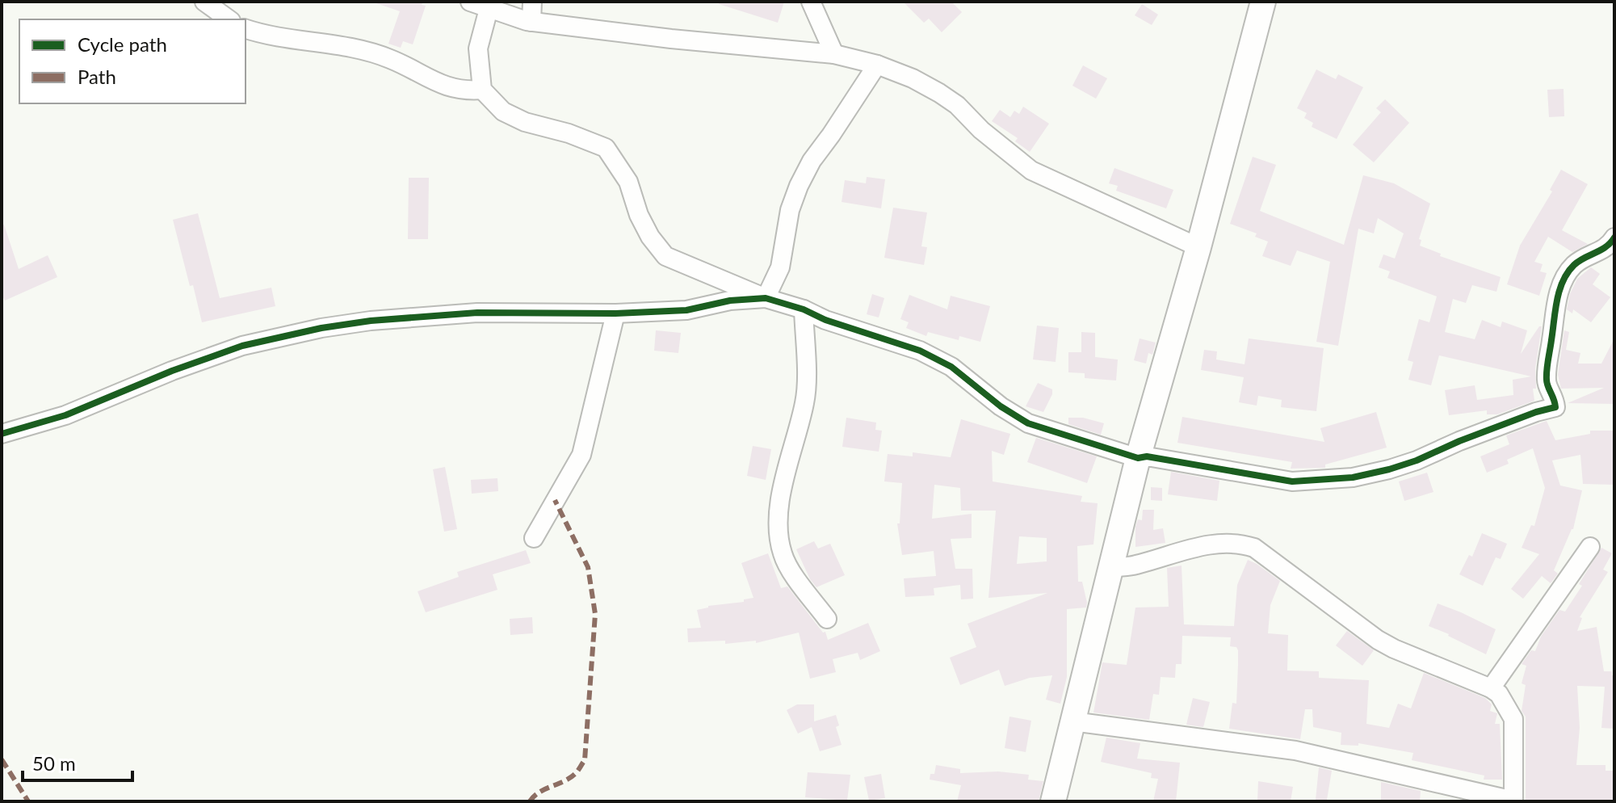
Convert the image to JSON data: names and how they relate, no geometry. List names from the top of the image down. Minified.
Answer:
{"legend":["Cycle path","Path"],"scale_bar":"50 m"}
